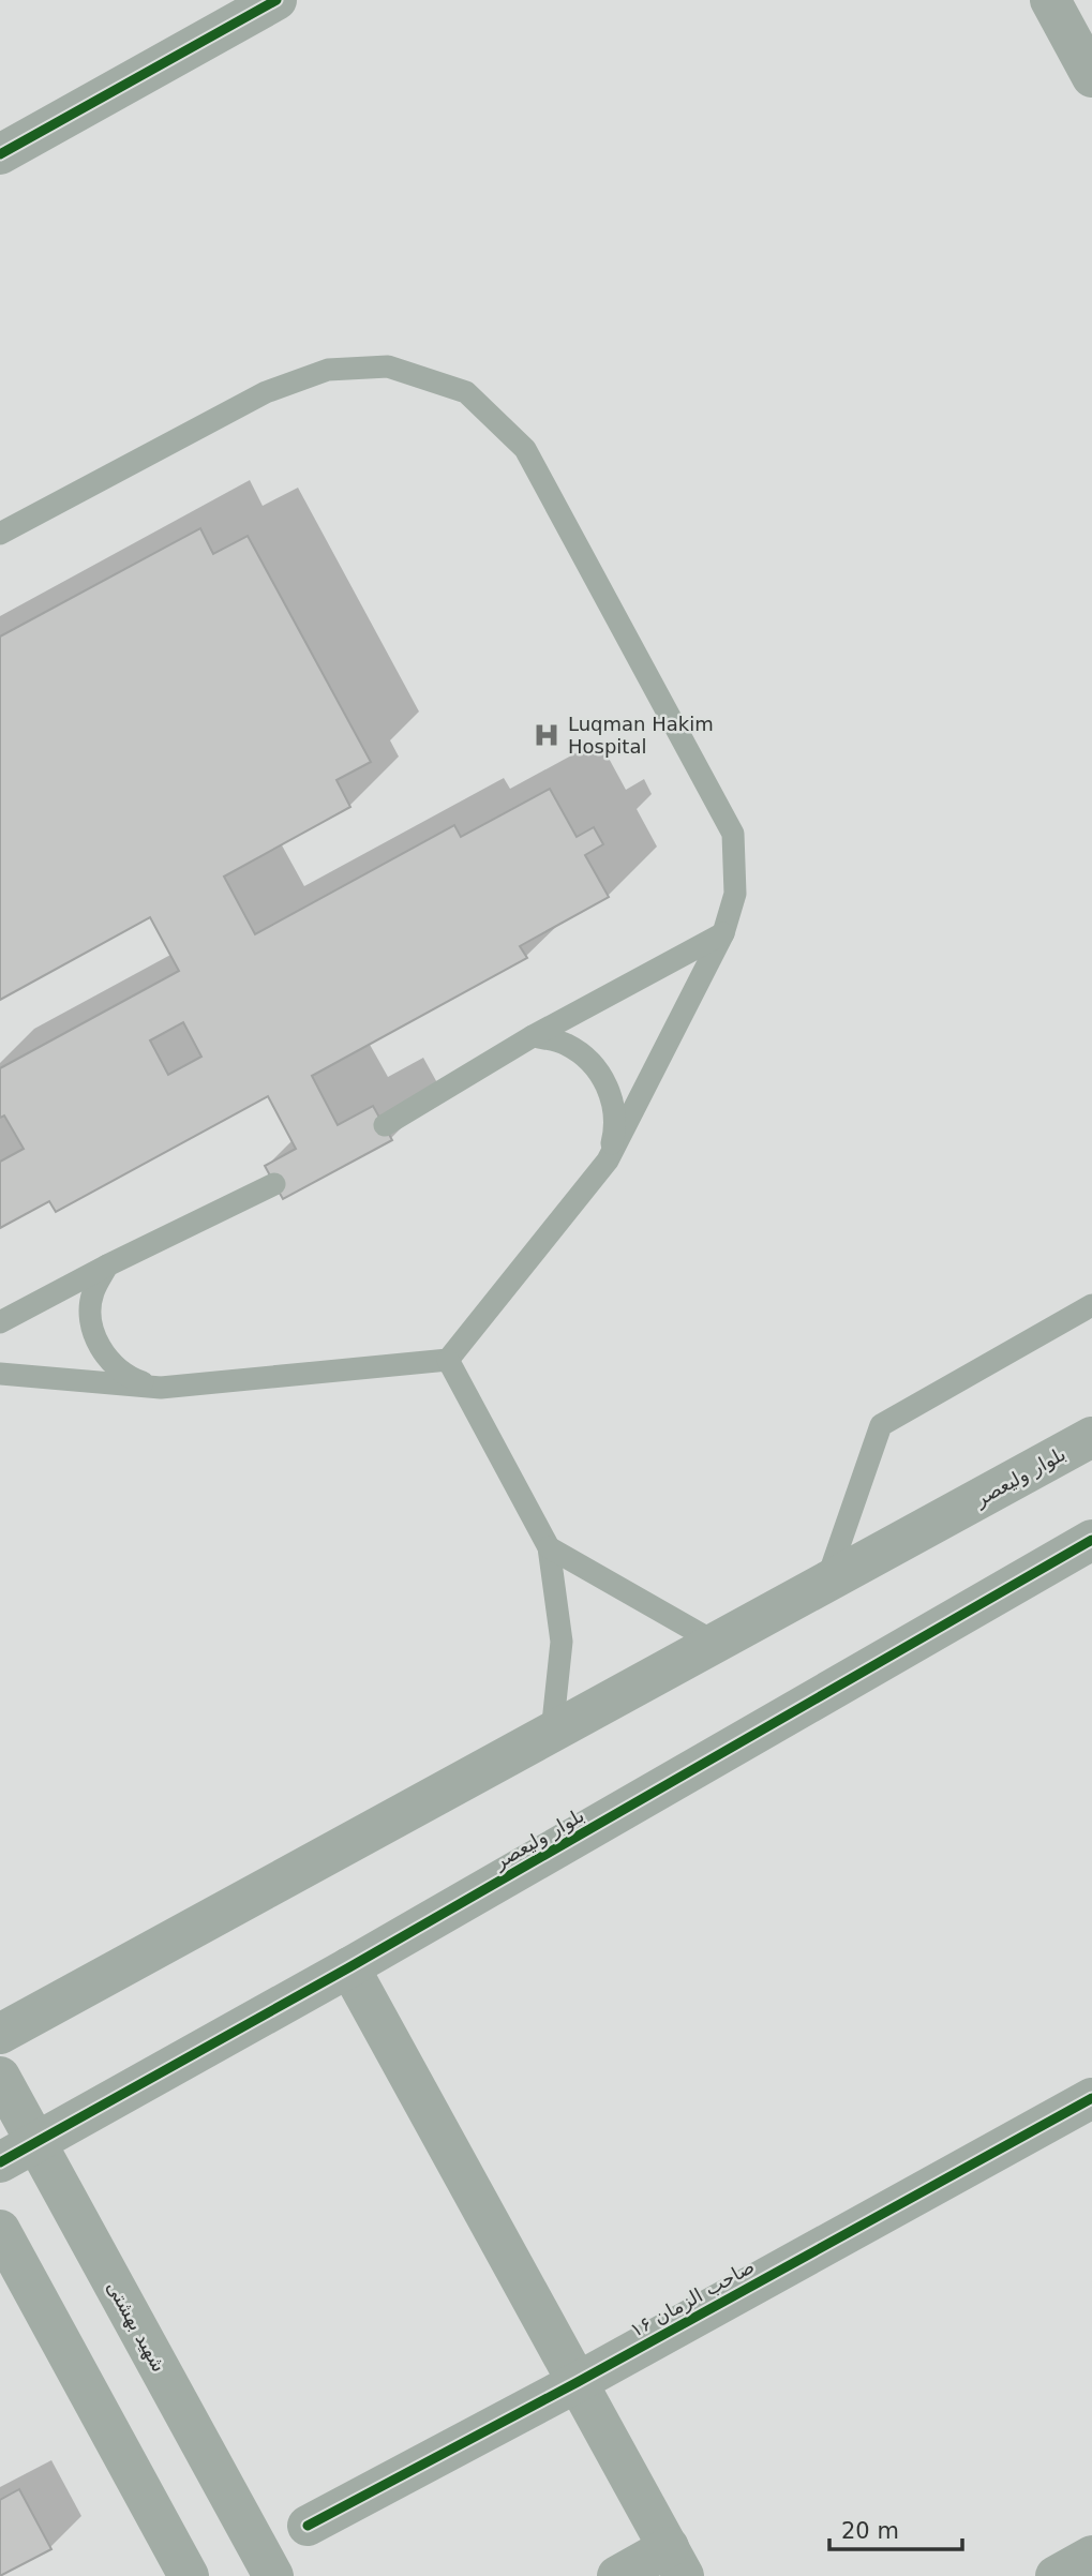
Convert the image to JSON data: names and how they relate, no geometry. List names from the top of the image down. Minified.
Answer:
{"streets":{"street":["بلوار ولیعصر","صاحب الزمان ۱۶","شهید بهشتی"]},"crossings":[["بلوار ولیعصر","شهید بهشتی"]],"places":{"hospital":["Luqman Hakim Hospital"]},"scale_bar":"20 m"}
